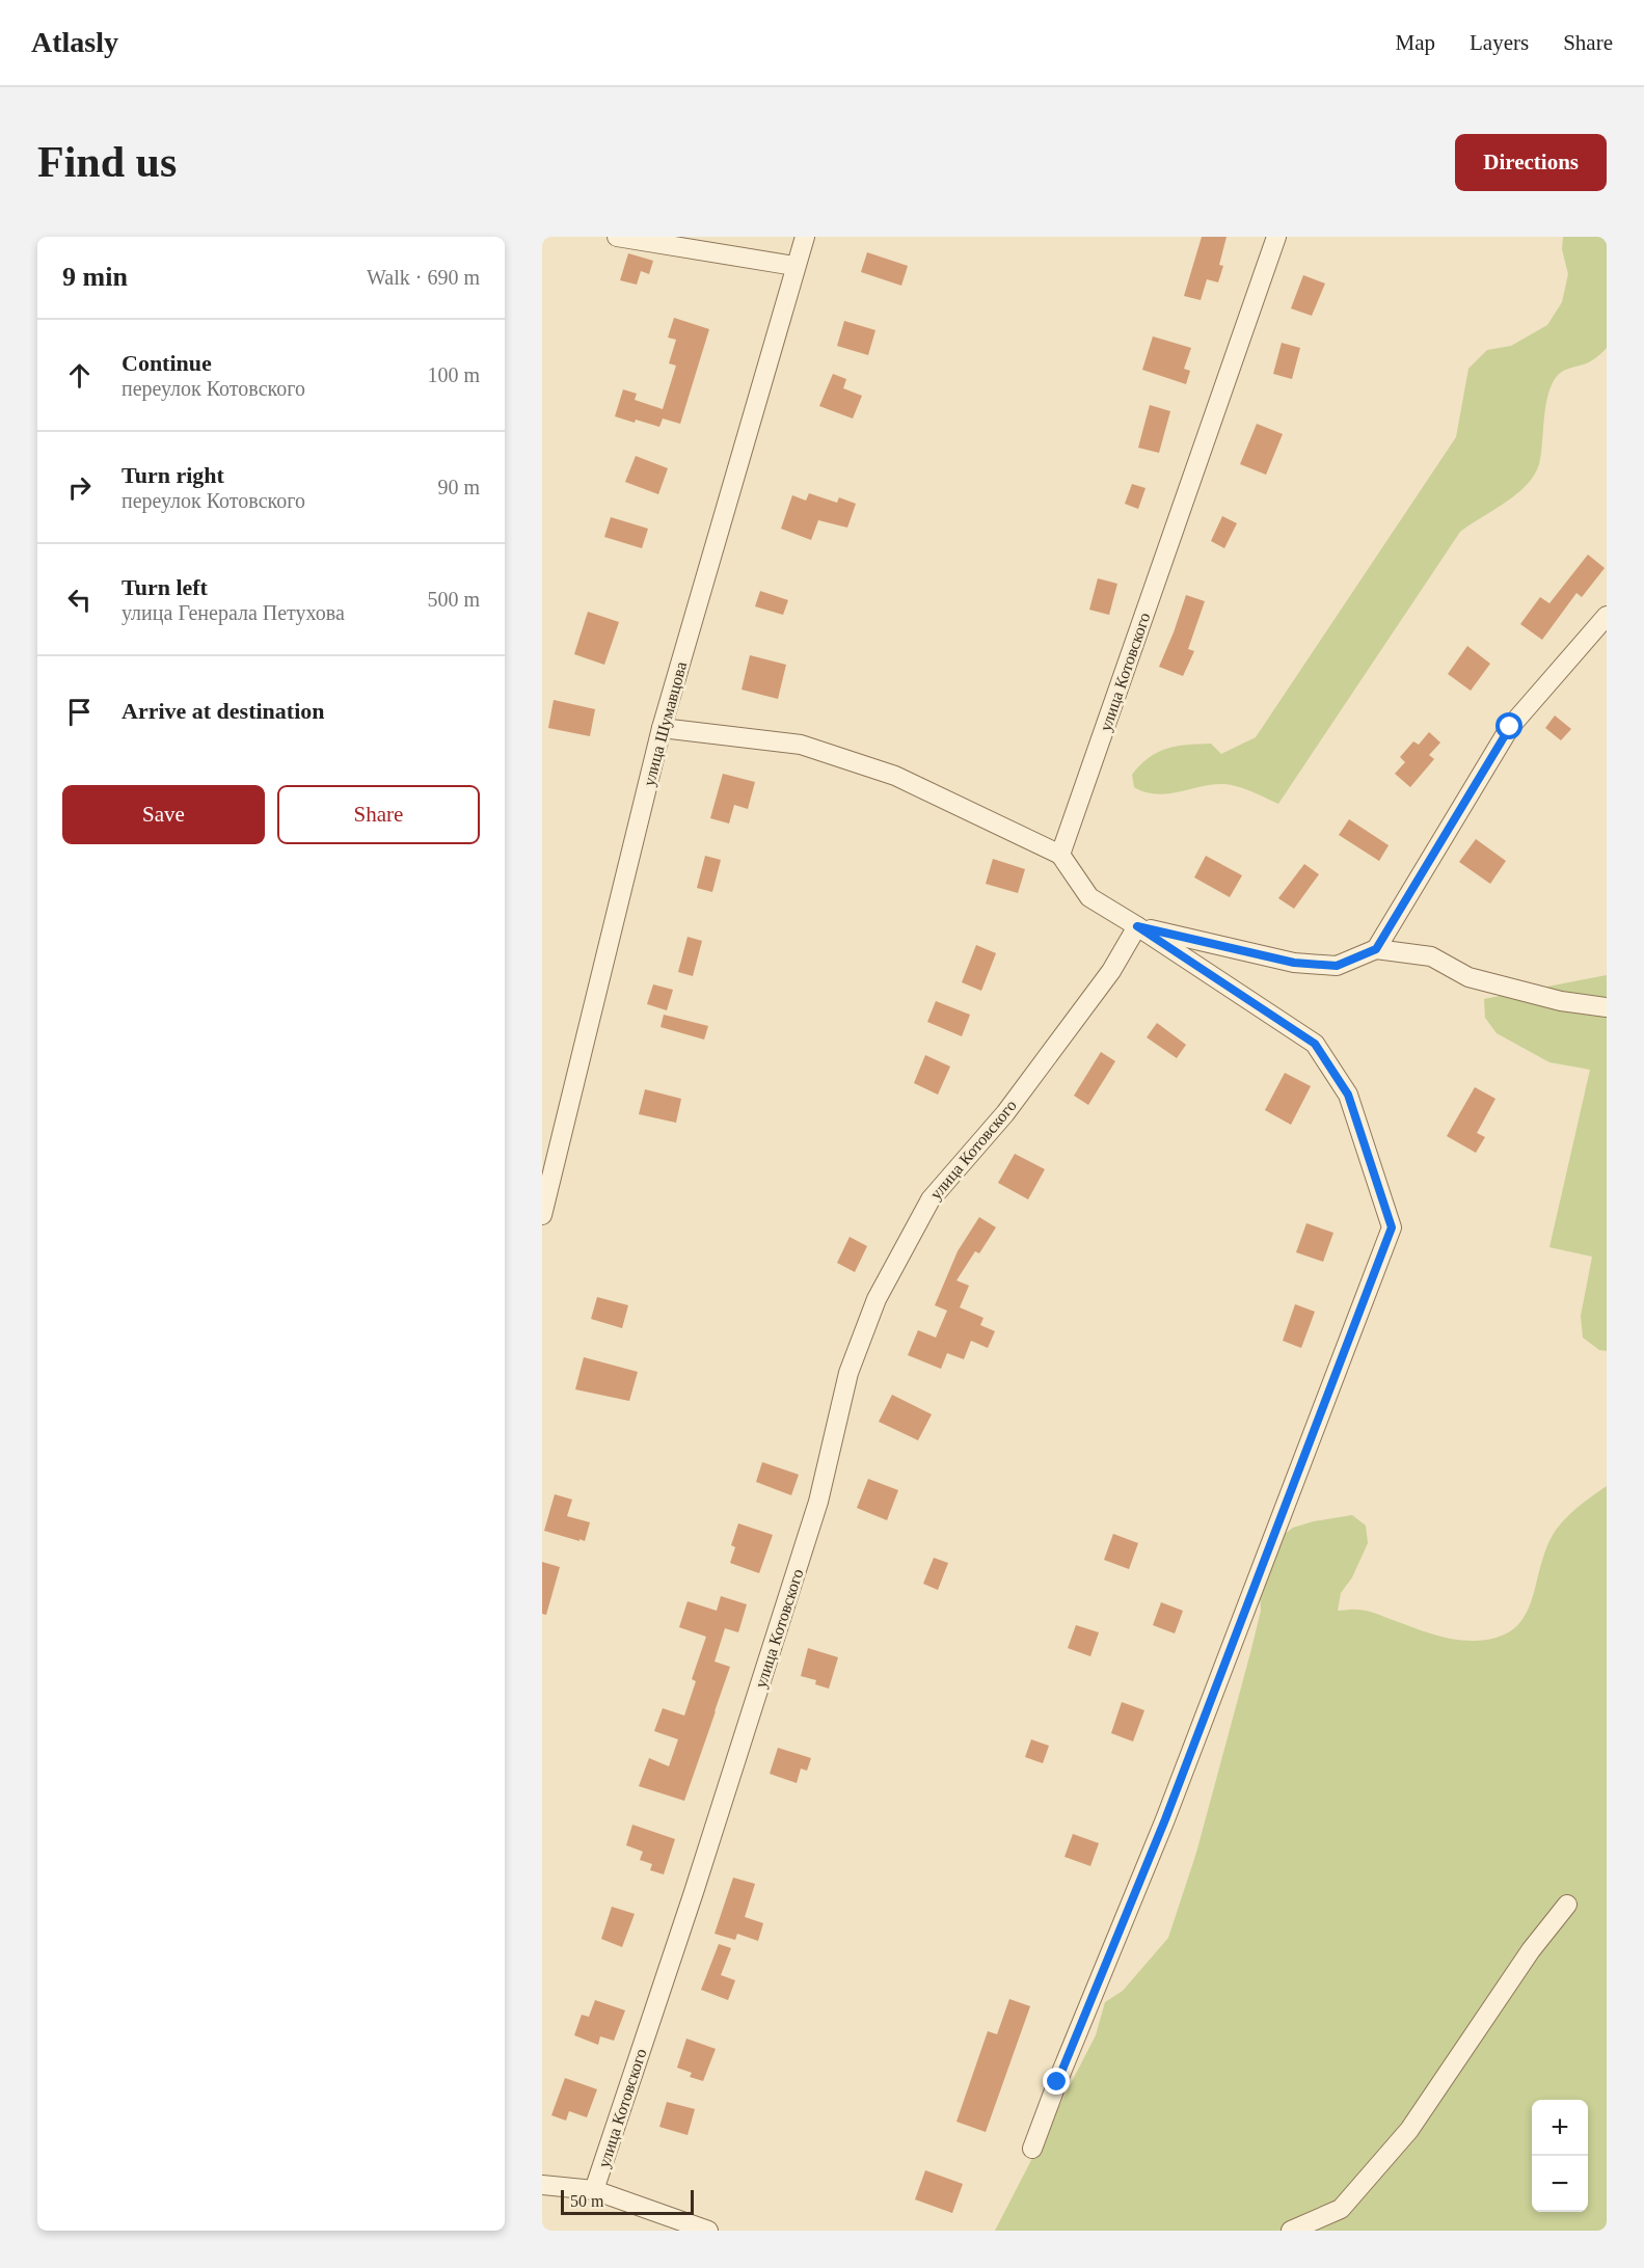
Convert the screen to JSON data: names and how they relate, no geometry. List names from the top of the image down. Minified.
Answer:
{"streets":{"street":["улица Котовского","улица Шумавцова"]},"scale_bar":"50 m","page":{"header":"Atlasly","nav":["Map","Layers","Share"],"buttons":["Directions",["Save","Share"]],"title":"Find us","heading":["9 min","Walk · 690 m"],"list":[["Continue","переулок Котовского","100 m"],["Turn right","переулок Котовского","90 m"],["Turn left","улица Генерала Петухова","500 m"],"Arrive at destination"],"map_buttons":["+","−"],"scale":"50 m"}}
